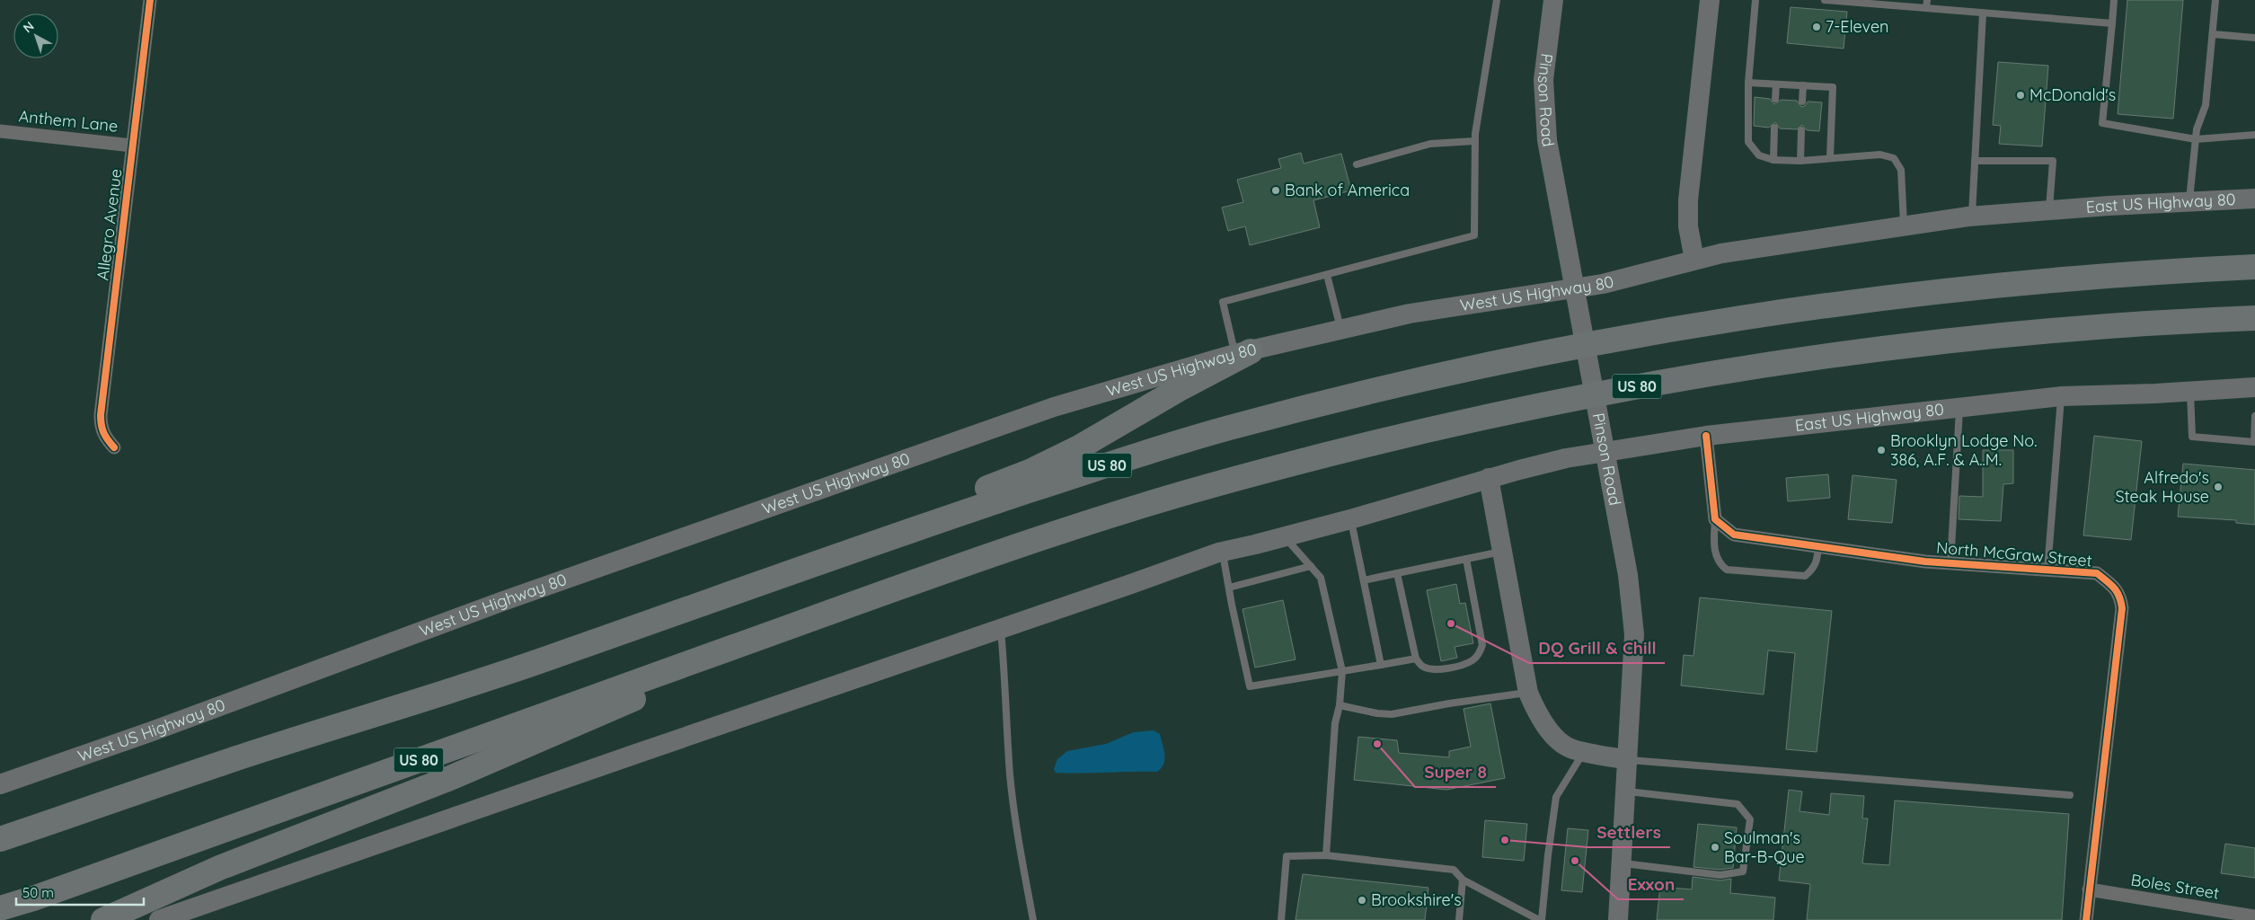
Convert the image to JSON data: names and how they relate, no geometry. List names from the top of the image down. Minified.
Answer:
{"streets":{"highway":["US 80"],"main road":["Pinson Road","East US Highway 80","West US Highway 80"],"street":["Anthem Lane","Allegro Avenue","North McGraw Street","Boles Street"]},"crossings":[["Anthem Lane","Allegro Avenue"],["East US Highway 80","West US Highway 80"],["North McGraw Street","Boles Street"]],"places":["7-Eleven","McDonald's","Bank of America","Brooklyn Lodge No. 386, A.F. & A..M.","Alfredo's Steak House","DQ Grill & Chill","Super 8","Settlers","Soulman's Bar-B-Que","Exxon","Brookshire's"],"scale_bar":"50 m","north":"top left"}
